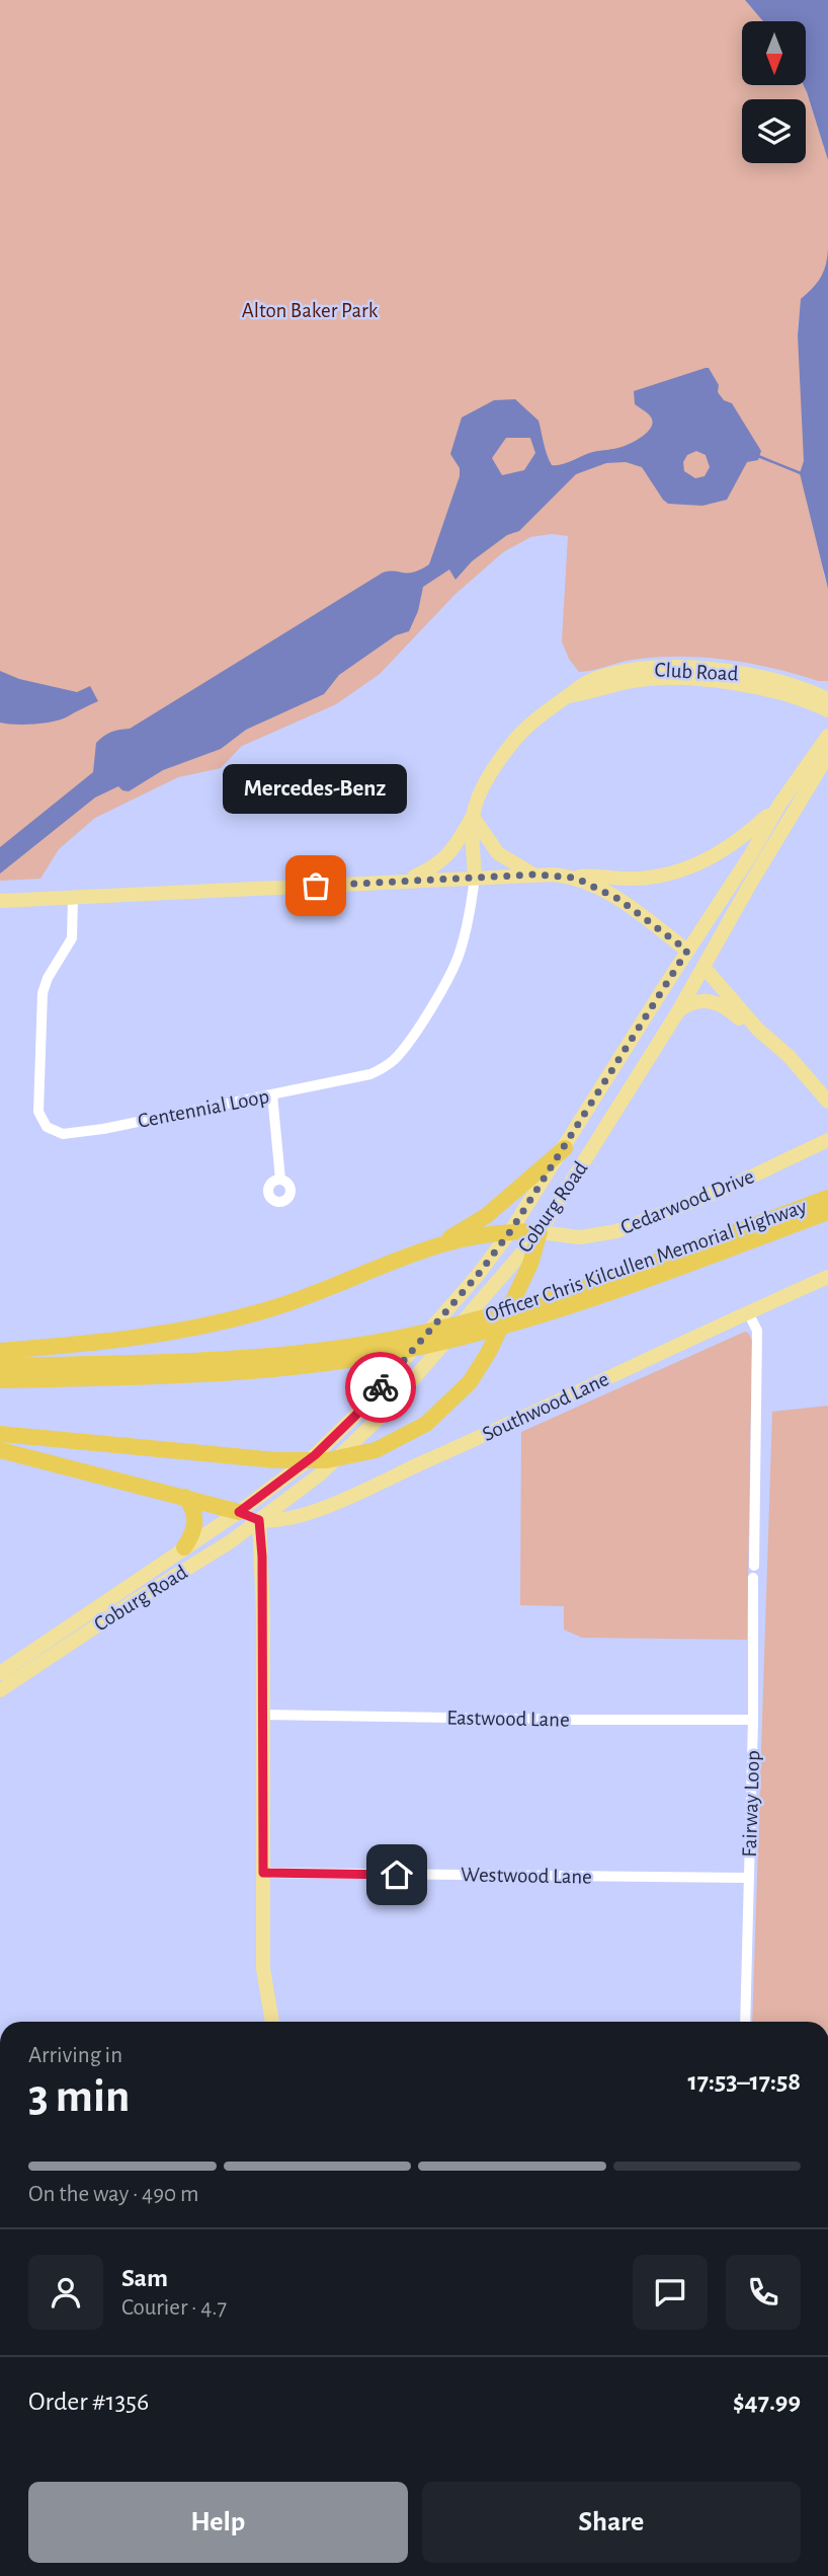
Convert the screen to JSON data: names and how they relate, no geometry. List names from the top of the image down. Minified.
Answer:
{"streets":{"highway":["Officer Chris Kilcullen Memorial Highway"],"main road":["Club Road","Cedarwood Drive","Coburg Road","Southwood Lane"],"street":["Centennial Loop","Eastwood Lane","Fairway Loop","Westwood Lane"]},"crossings":[["Club Road","Centennial Loop"],["Cedarwood Drive","Coburg Road"],["Coburg Road","Officer Chris Kilcullen Memorial Highway"],["Coburg Road","Southwood Lane"],["Eastwood Lane","Fairway Loop"],["Fairway Loop","Westwood Lane"]],"parks":["Alton Baker Park"],"places":["Mercedes-Benz"],"north":"bottom","page":{"bubble":"Mercedes-Benz","heading":["3 min","Arriving in","17:53–17:58"],"panel":["Sam","Courier · 4.7","Order #1356","$47.99"],"bar":"On the way · 490 m","buttons":["Help","Share"]}}
